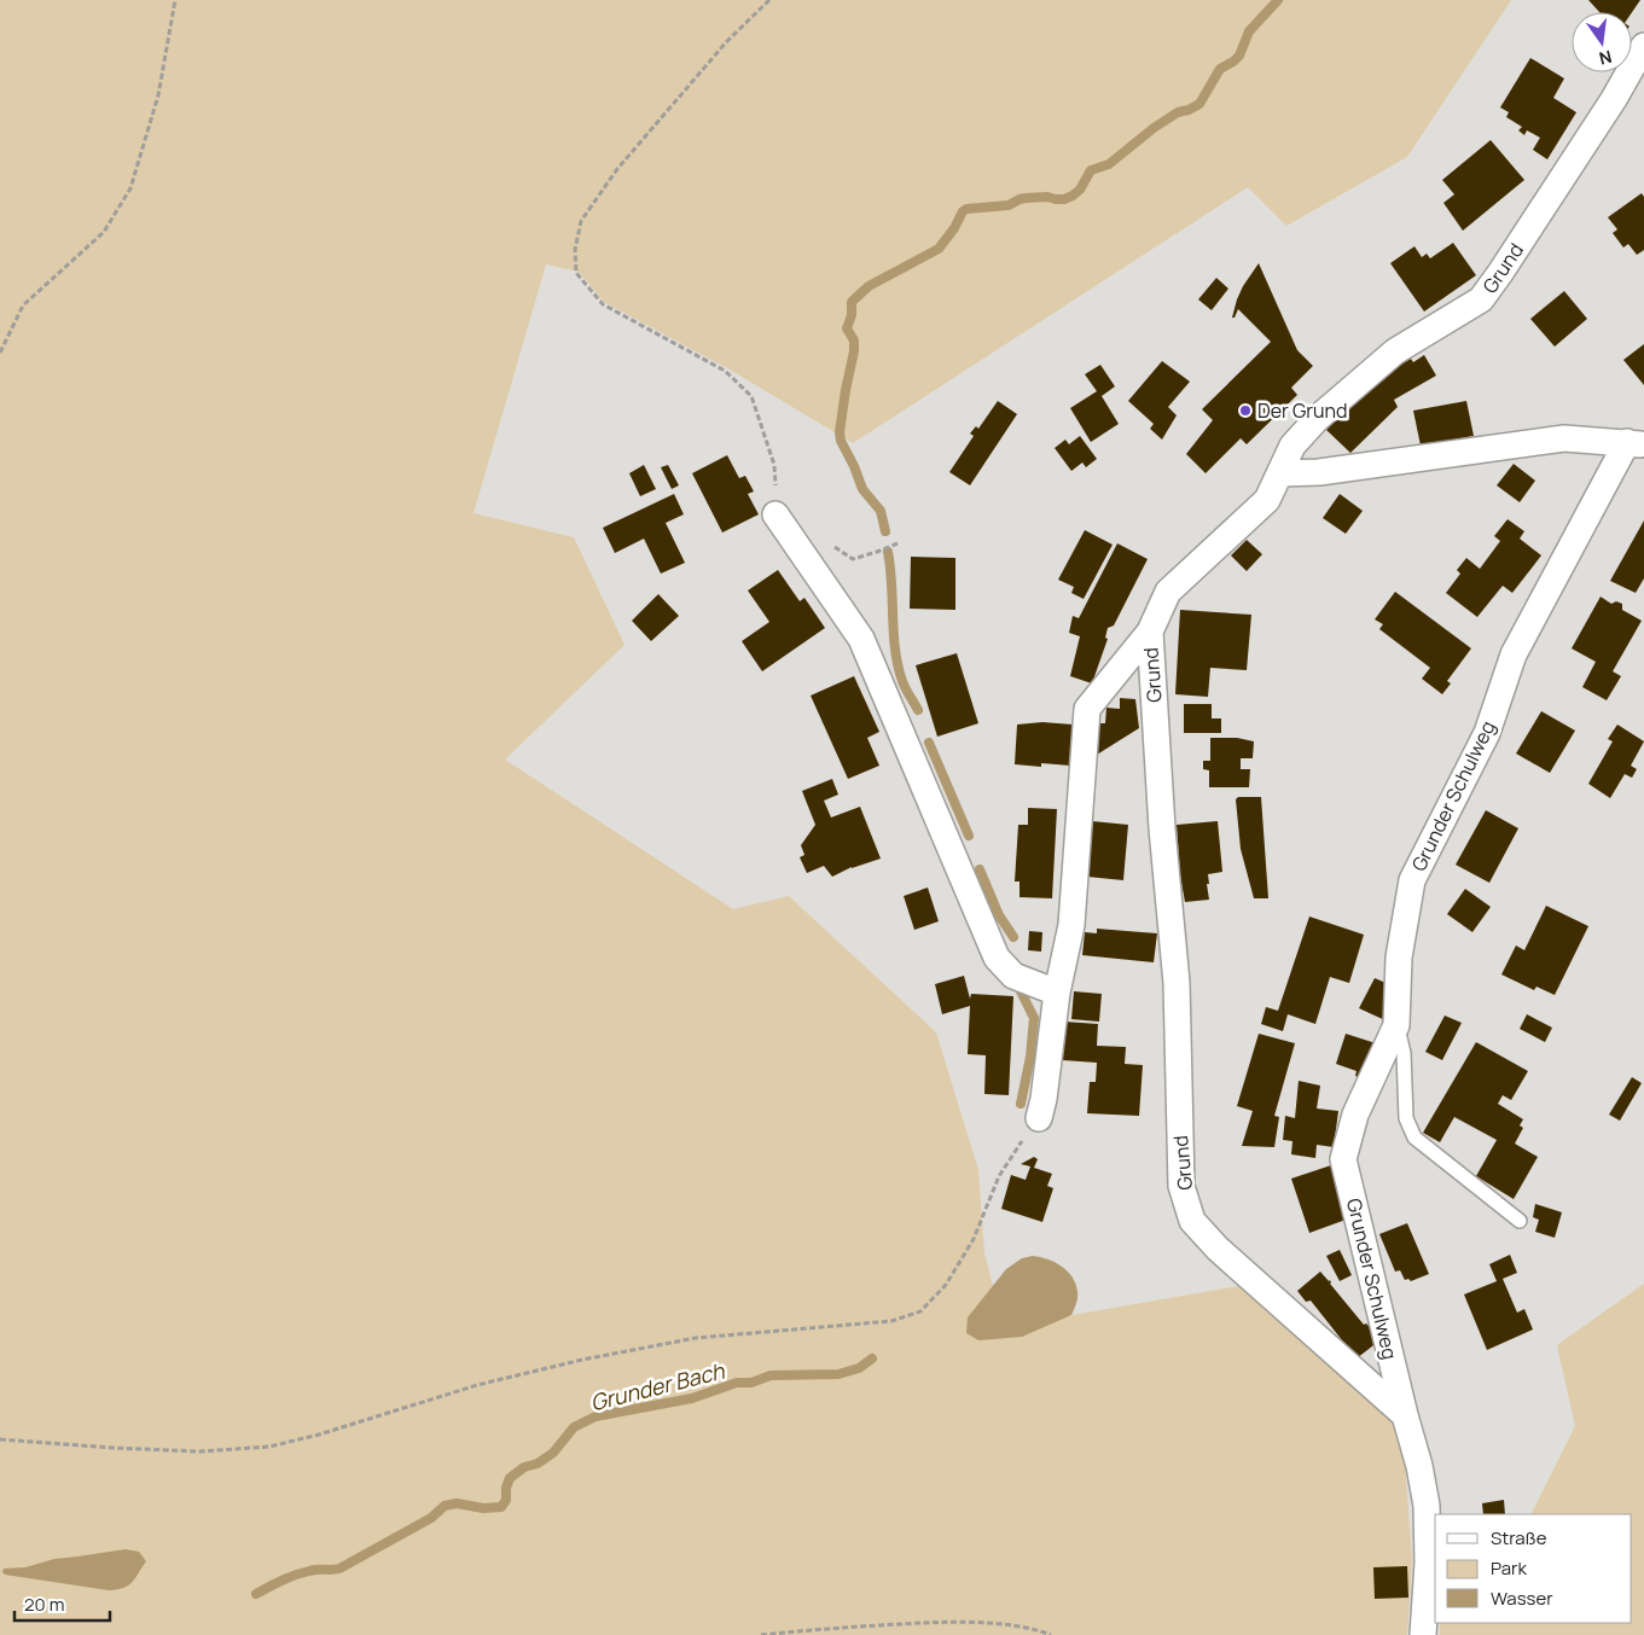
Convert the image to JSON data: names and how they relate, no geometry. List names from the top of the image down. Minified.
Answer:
{"streets":{"street":["Grund","Grunder Schulweg"]},"crossings":[["Grund","Grunder Schulweg"]],"water":["Grunder Bach"],"places":["Der Grund"],"legend":["Straße","Park","Wasser"],"scale_bar":"20 m","north":"bottom"}
